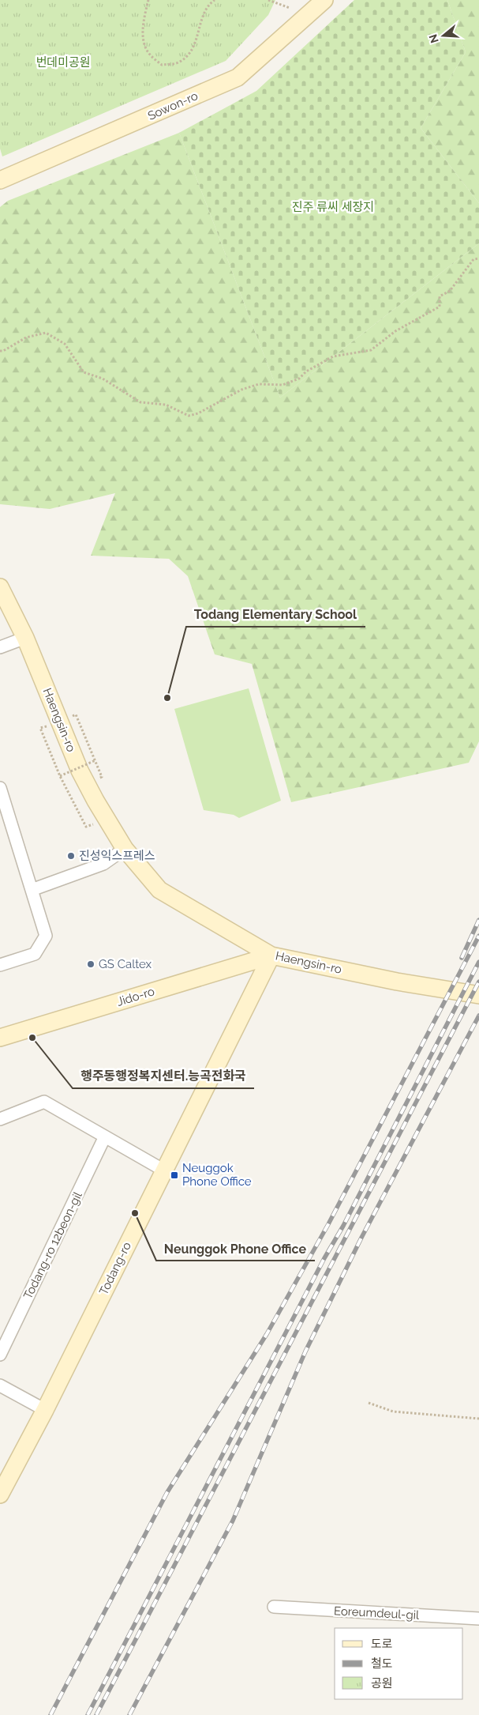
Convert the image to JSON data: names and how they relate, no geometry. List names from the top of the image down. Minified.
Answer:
{"streets":{"main road":["Sowon-ro","Haengsin-ro","Jido-ro","Todang-ro"],"street":["Todang-ro 12beon-gil","Eoreumdeul-gil"]},"crossings":[["Haengsin-ro","Jido-ro"],["Haengsin-ro","Todang-ro"],["Jido-ro","Todang-ro"]],"parks":["번데미공원","진주 류씨 세장지"],"places":{"other":["Todang Elementary School","진성익스프레스","GS Caltex","행주동행정복지센터.능곡전화국","Neunggok Phone Office"],"transit":["Neuggok Phone Office"]},"legend":["도로","철도","공원"],"north":"left"}
